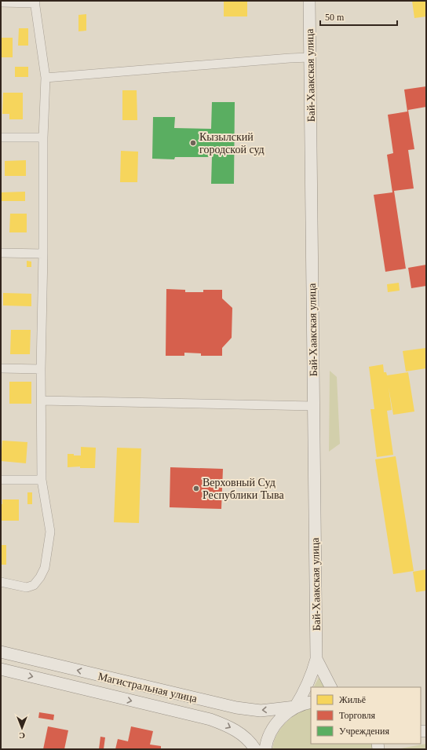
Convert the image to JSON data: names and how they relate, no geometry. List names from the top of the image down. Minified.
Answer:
{"streets":{"main road":["Бай-Хаакская улица","Магистральная улица"]},"crossings":[["Бай-Хаакская улица","Магистральная улица"]],"places":["Кызылский городской суд","Верховный Суд Республики Тыва"],"legend":["Жильё","Торговля","Учреждения"],"scale_bar":"50 m","north":"bottom"}
